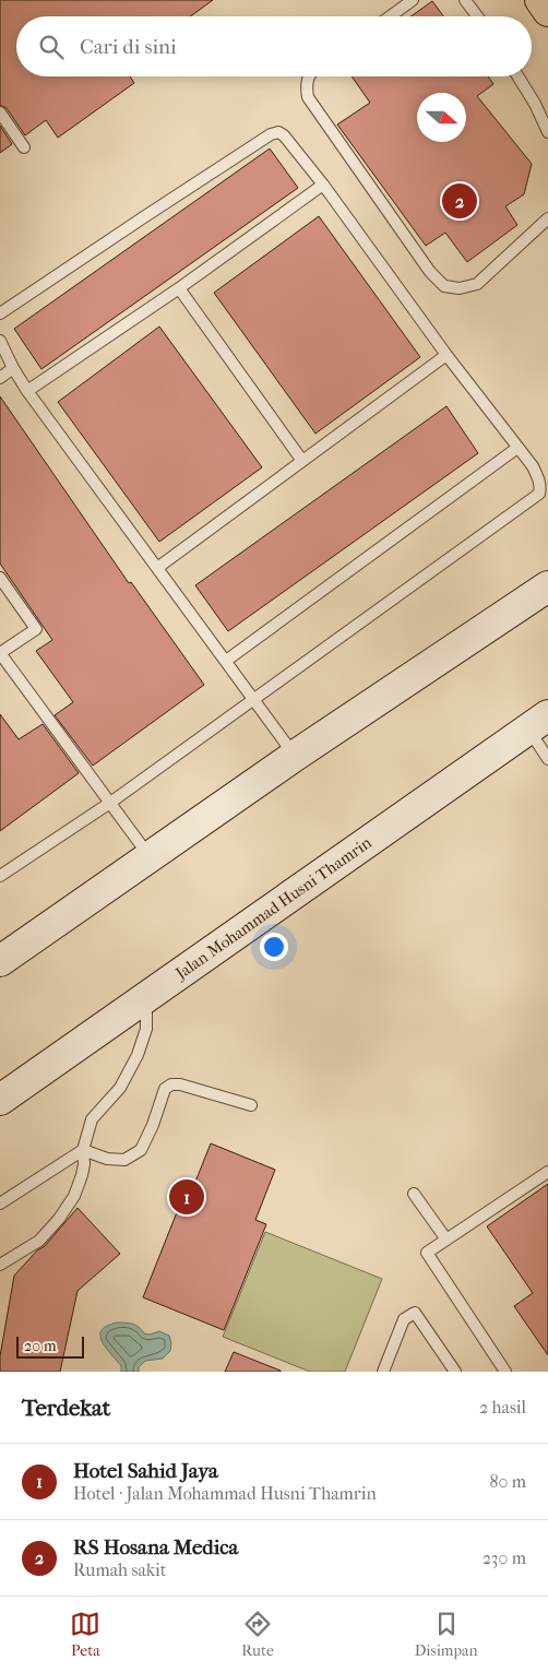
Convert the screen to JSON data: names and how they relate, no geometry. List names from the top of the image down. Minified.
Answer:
{"streets":{"street":["Jalan Mohammad Husni Thamrin"]},"scale_bar":"20 m","north":"right","page":{"search":"Cari di sini","pins":["2","1"],"scale":"20 m","heading":["Terdekat","2 hasil"],"list":[{"mark":"1","name":"Hotel Sahid Jaya","note":"Hotel · Jalan Mohammad Husni Thamrin","value":"80 m"},{"mark":"2","name":"RS Hosana Medica","note":"Rumah sakit","value":"230 m"}],"nav":["Peta","Rute","Disimpan"]}}
